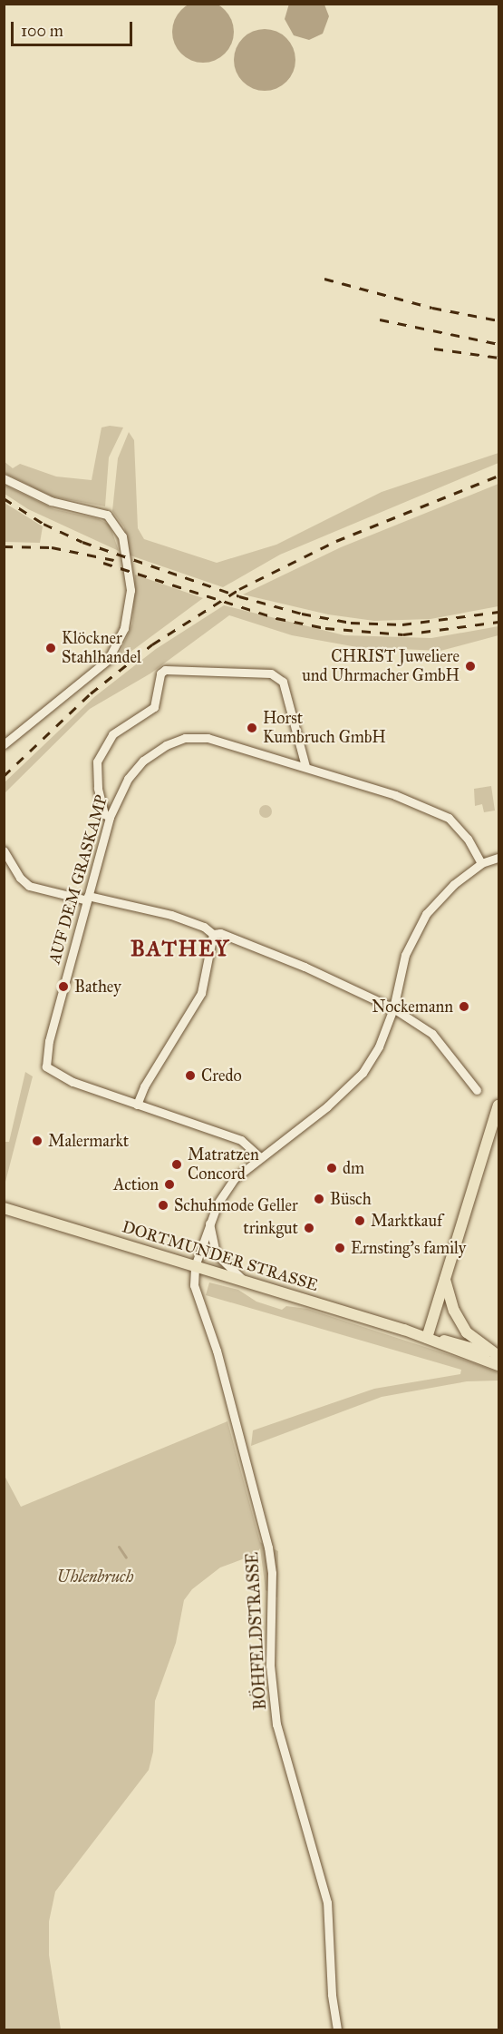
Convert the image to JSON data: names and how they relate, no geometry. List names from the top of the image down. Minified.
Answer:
{"streets":{"main road":["DORTMUNDER STRASSE"],"street":["AUF DEM GRASKAMP","BÖHFELDSTRASSE"]},"crossings":[["DORTMUNDER STRASSE","BÖHFELDSTRASSE"]],"districts":["BATHEY"],"parks":["Uhlenbruch"],"places":["Klöckner Stahlhandel","CHRIST Juweliere und Uhrmacher GmbH","Horst Kumbruch GmbH","Bathey","Nockemann","Credo","Malermarkt","Matratzen Concord","dm","Action","Büsch","Schuhmode Geller","Marktkauf","trinkgut","Ernsting's family"],"scale_bar":"100 m"}
